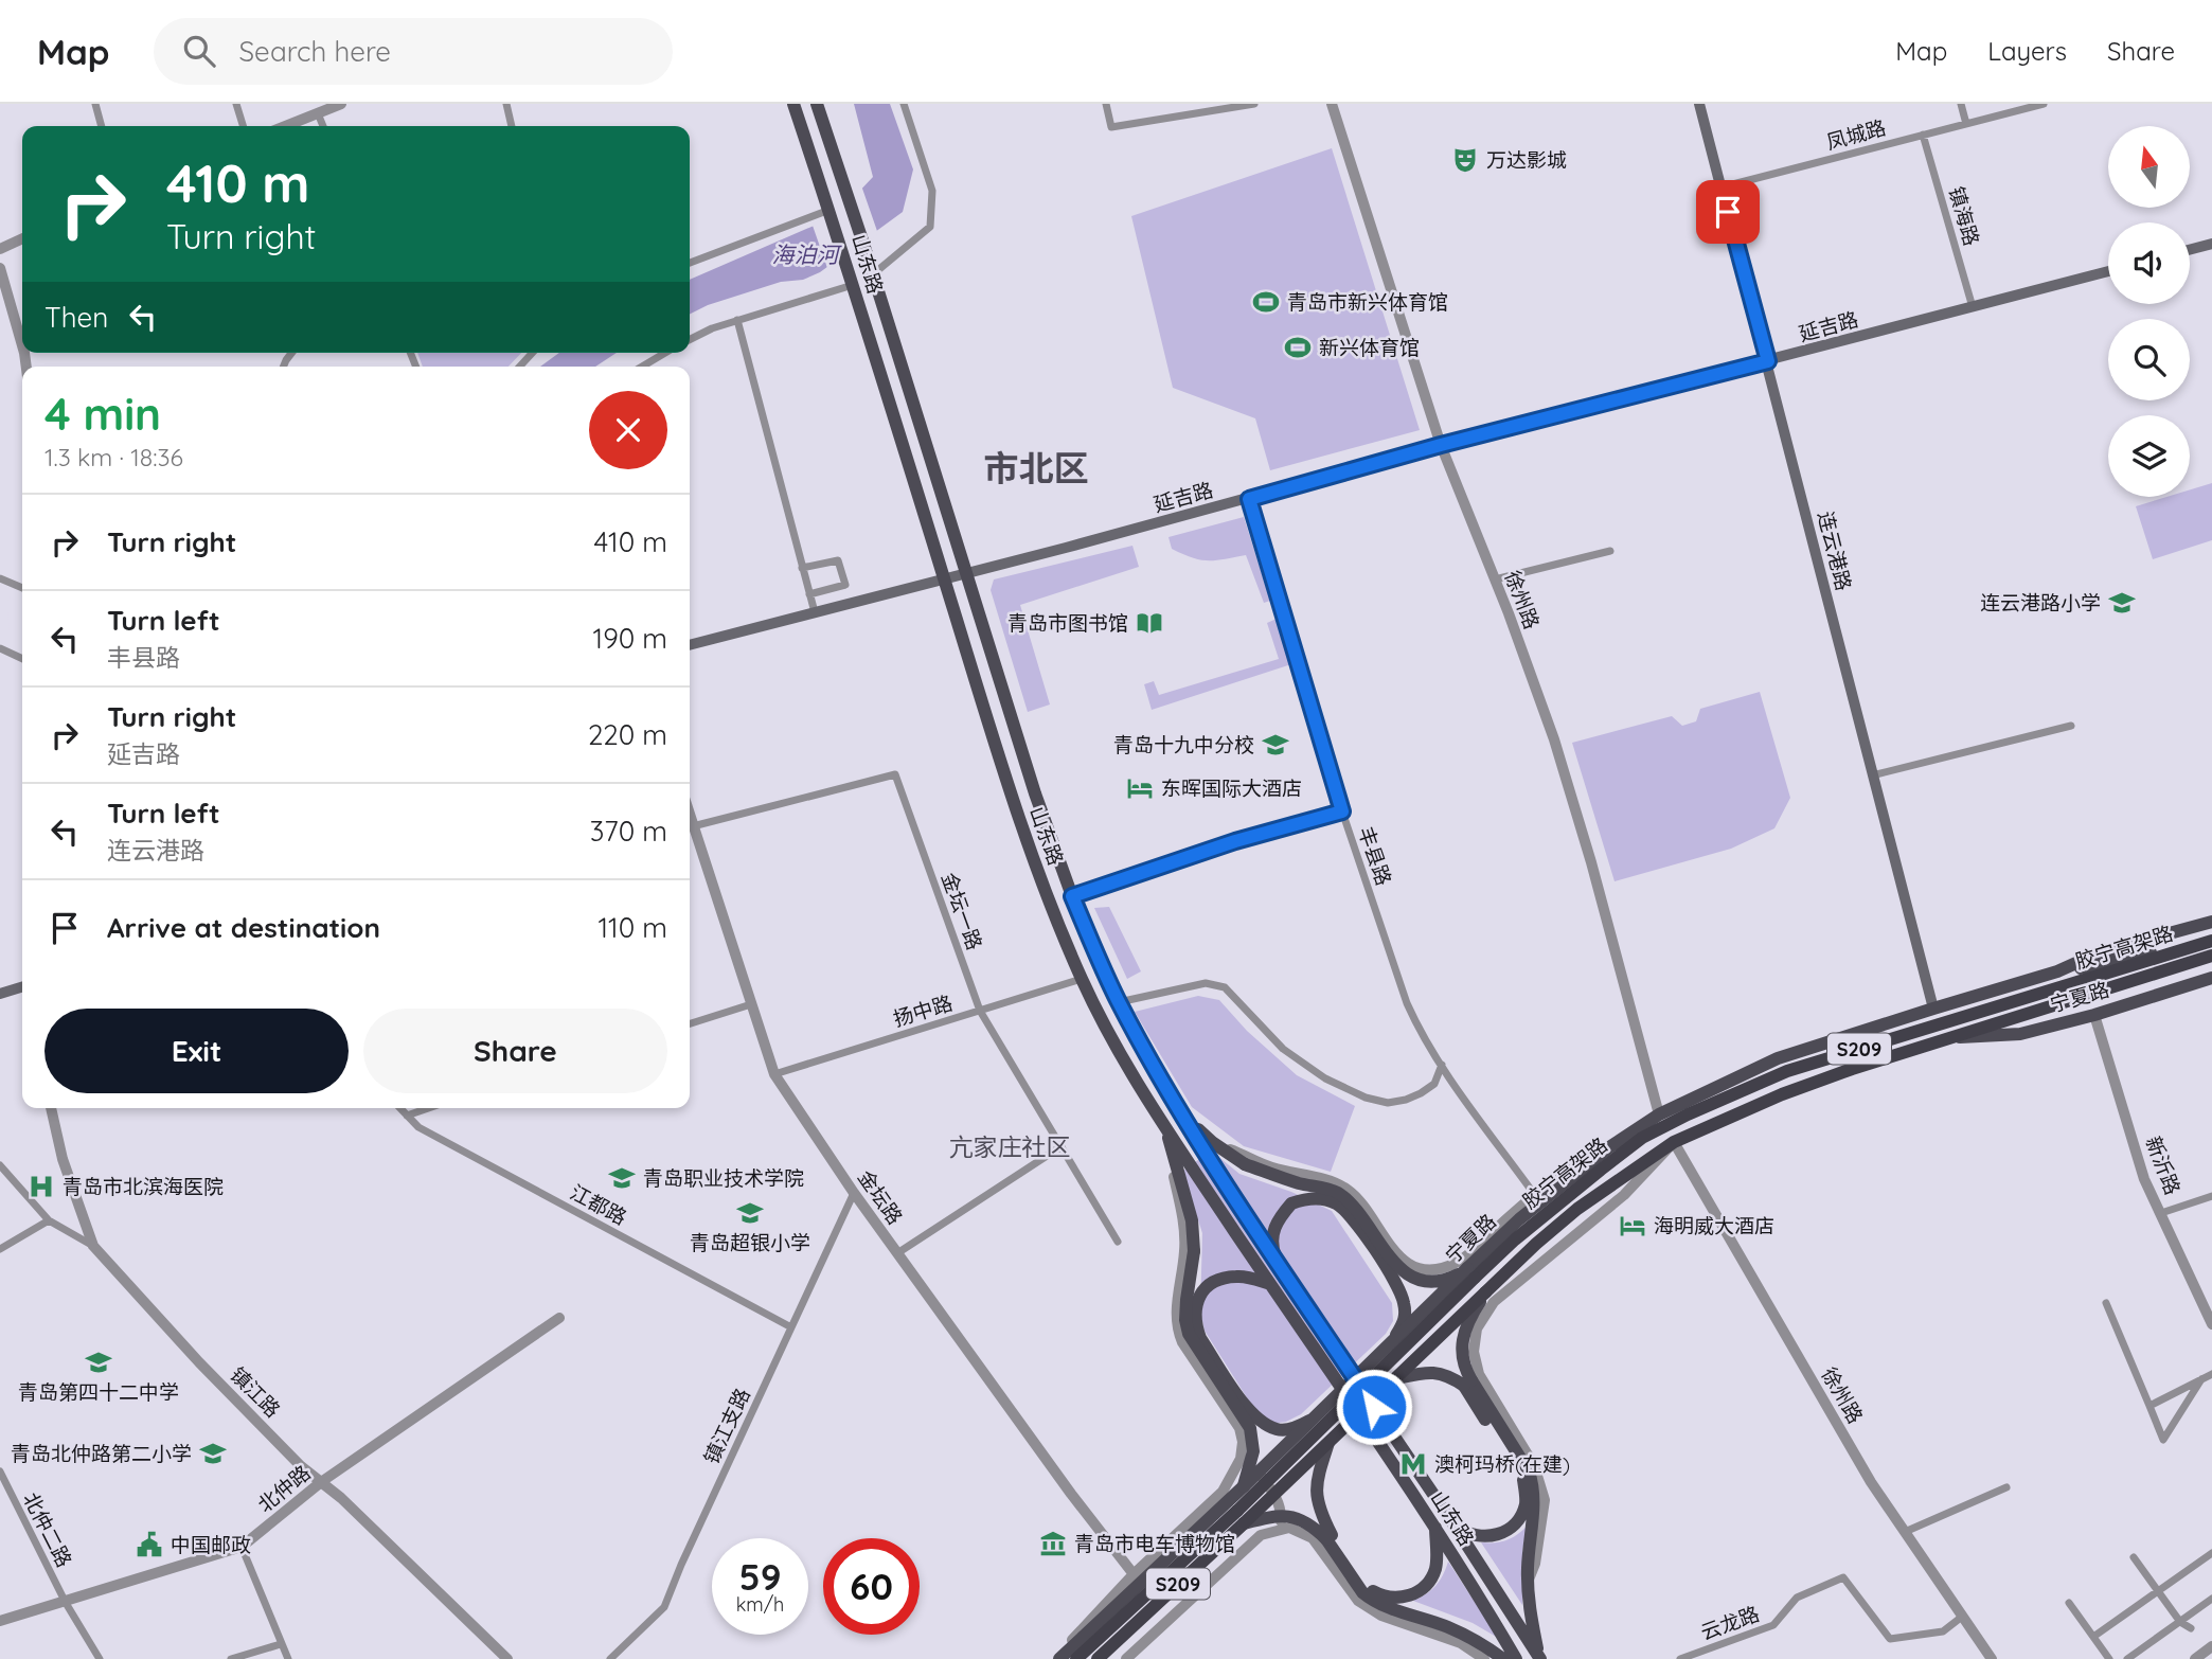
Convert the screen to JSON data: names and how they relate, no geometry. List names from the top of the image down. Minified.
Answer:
{"streets":{"highway":["胶宁高架路","S209"],"main road":["山东路","延吉路","连云港路","宁夏路"],"street":["凤城路","镇海路","徐州路","丰县路","金坛一路","扬中路","新沂路","金坛路","江都路","镇江路","镇江支路","北仲路","北仲二路","云龙路"]},"crossings":[["凤城路","镇海路"],["凤城路","连云港路"],["镇海路","延吉路"],["山东路","延吉路"],["山东路","扬中路"],["延吉路","连云港路"],["延吉路","徐州路"],["延吉路","丰县路"],["连云港路","宁夏路"],["徐州路","胶宁高架路"],["徐州路","宁夏路"],["徐州路","云龙路"],["金坛一路","扬中路"],["胶宁高架路","宁夏路"],["宁夏路","新沂路"],["扬中路","金坛路"],["金坛路","镇江支路"],["江都路","镇江支路"],["镇江路","北仲路"],["北仲路","北仲二路"]],"districts":["市北区","亢家庄社区"],"water":["海泊河"],"places":{"theatre":["万达影城"],"sports":["青岛市新兴体育馆","新兴体育馆"],"school or university":["连云港路小学","青岛十九中分校","青岛职业技术学院","青岛超银小学","青岛第四十二中学","青岛北仲路第二小学"],"library":["青岛市图书馆"],"hotel":["东晖国际大酒店","海明威大酒店"],"hospital":["青岛市北滨海医院"],"metro station":["澳柯玛桥(在建)"],"museum":["青岛市电车博物馆"],"public building":["中国邮政"]},"north":"top","page":{"header":"Map","search":"Search here","nav":["Map","Layers","Share"],"turn":["410 m","Turn right"],"then":"Then","heading":["4 min","1.3 km · 18:36"],"list":[{"name":"Turn right","value":"410 m"},{"name":"Turn left","note":"丰县路","value":"190 m"},{"name":"Turn right","note":"延吉路","value":"220 m"},{"name":"Turn left","note":"连云港路","value":"370 m"},{"name":"Arrive at destination","value":"110 m"}],"buttons":["Exit","Share"],"speed":"59 km/h","limit":"60"}}
